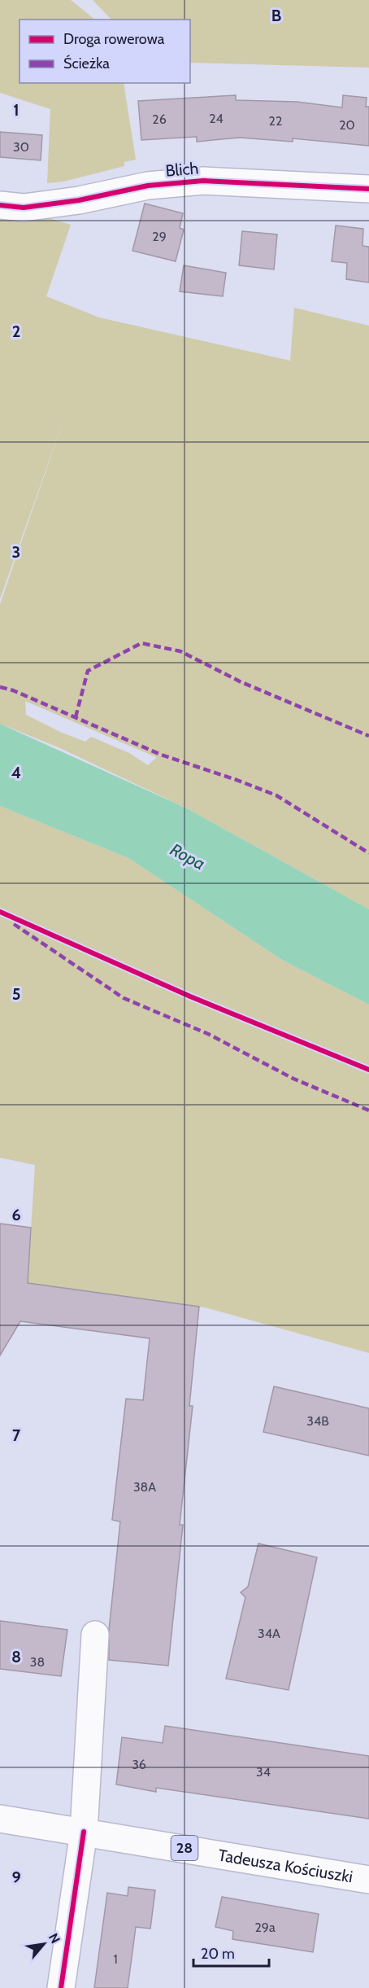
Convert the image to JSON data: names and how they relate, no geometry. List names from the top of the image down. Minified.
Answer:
{"streets":{"street":["Blich","28","Tadeusza Kościuszki"]},"water":["Ropa"],"house_numbers":["24","26","22","20","30","29","34B","38A","34A","38","36","34","29a","1"],"legend":["Droga rowerowa","Ścieżka"],"scale_bar":"20 m","north":"top right","grid":{"columns":["B"],"rows":["1","2","3","4","5","6","7","8","9"]}}
